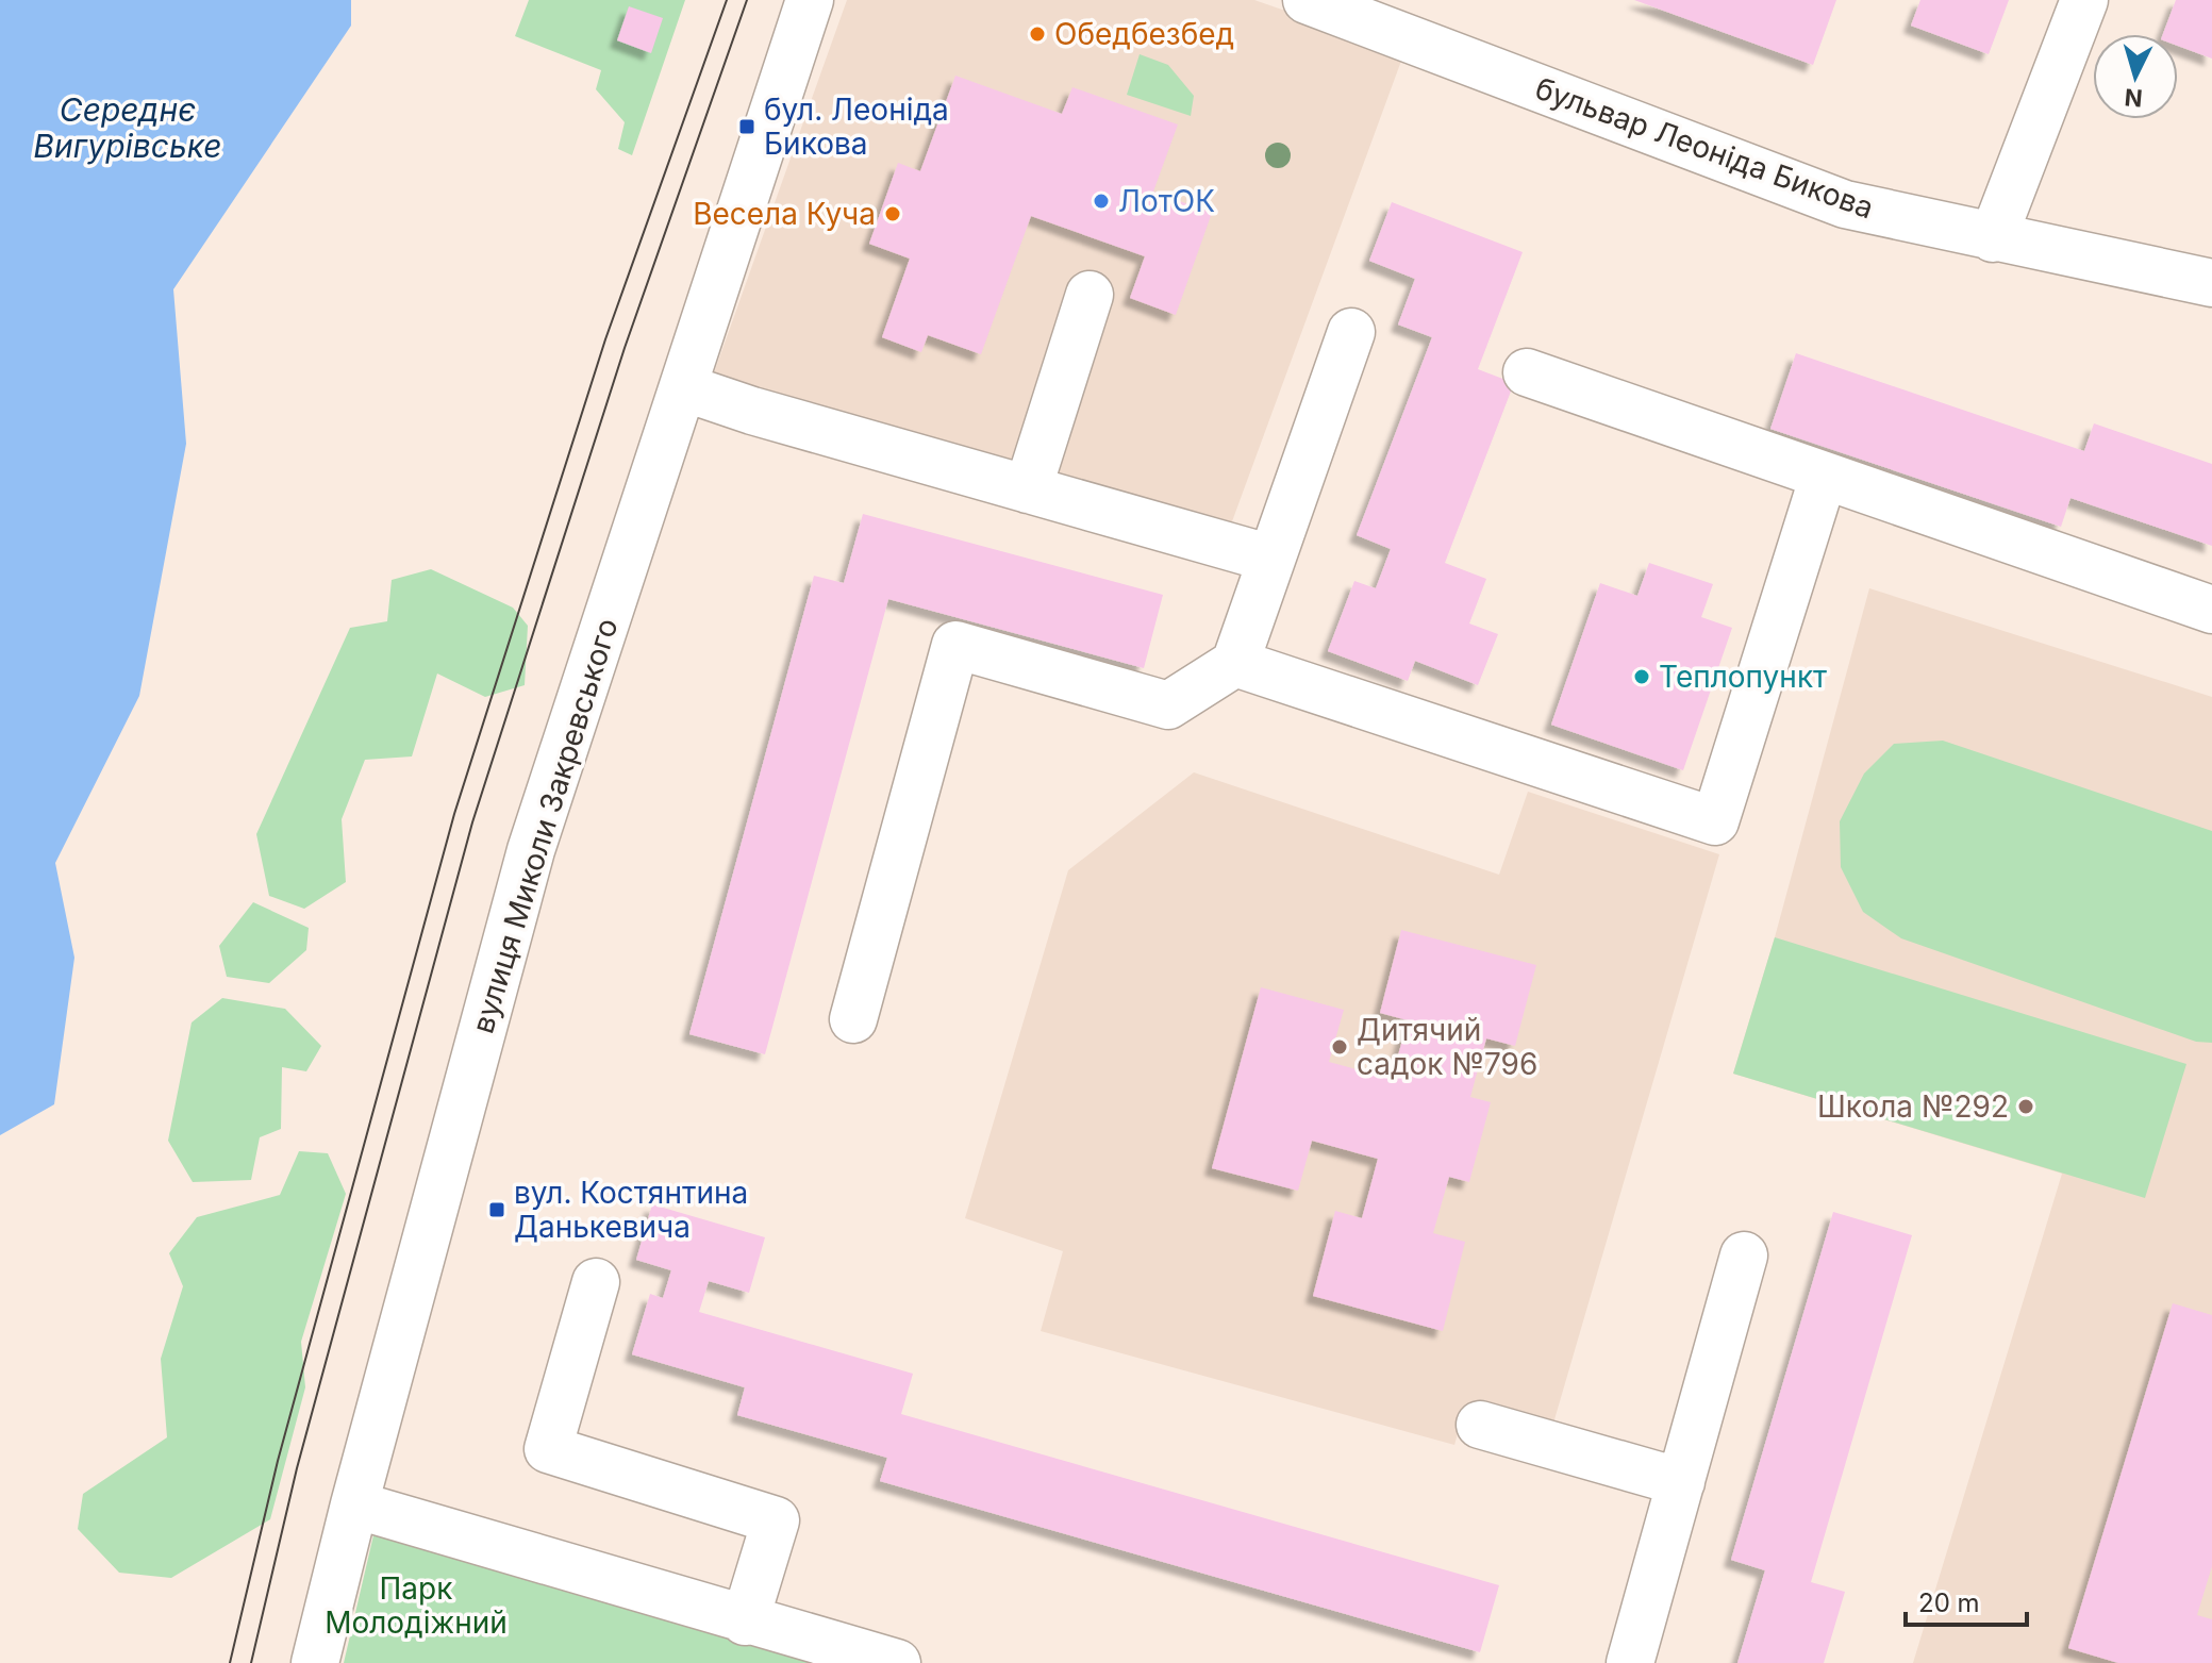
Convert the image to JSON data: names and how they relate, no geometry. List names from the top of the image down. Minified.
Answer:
{"streets":{"street":["бульвар Леоніда Бикова","вулиця Миколи Закревського"]},"water":["Середнє Вигурівське"],"parks":["Парк Молодіжний"],"places":{"other":["Обедбезбед","ЛотОК","Весела Куча","Теплопункт","Дитячий садок №796","Школа №292"],"transit":["бул. Леоніда Бикова","вул. Костянтина Данькевича"]},"scale_bar":"20 m","north":"bottom"}
